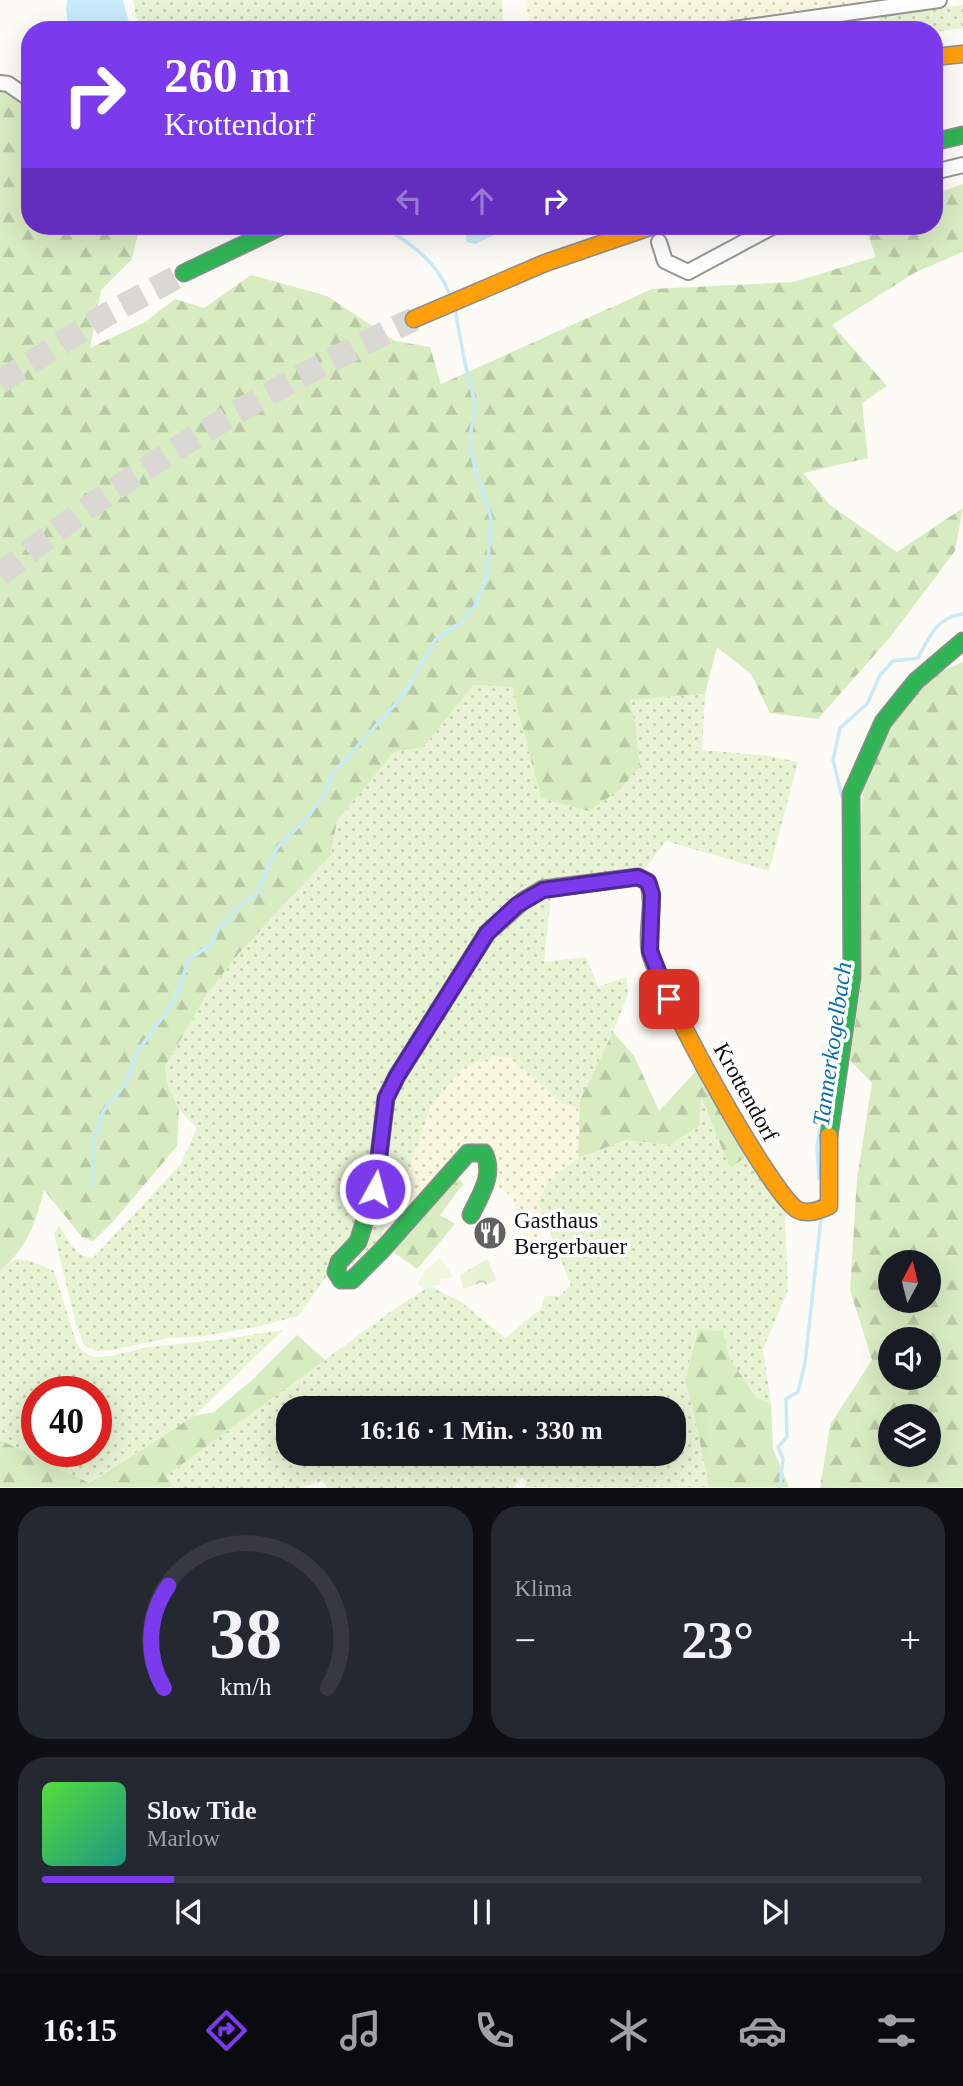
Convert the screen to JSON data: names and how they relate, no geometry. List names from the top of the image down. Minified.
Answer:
{"streets":{"main road":["Krottendorf"]},"water":["Tannerkogelbach"],"places":{"restaurant":["Gasthaus Bergerbauer"]},"north":"top","page":{"turn":["260 m","Krottendorf"],"limit":"40","trip":"16:16 · 1 Min. · 330 m","tile":"Klima","heat":["−","23°","+"],"song":["Slow Tide","Marlow"],"tabs":"16:15","gauge":["38","km/h"]}}
